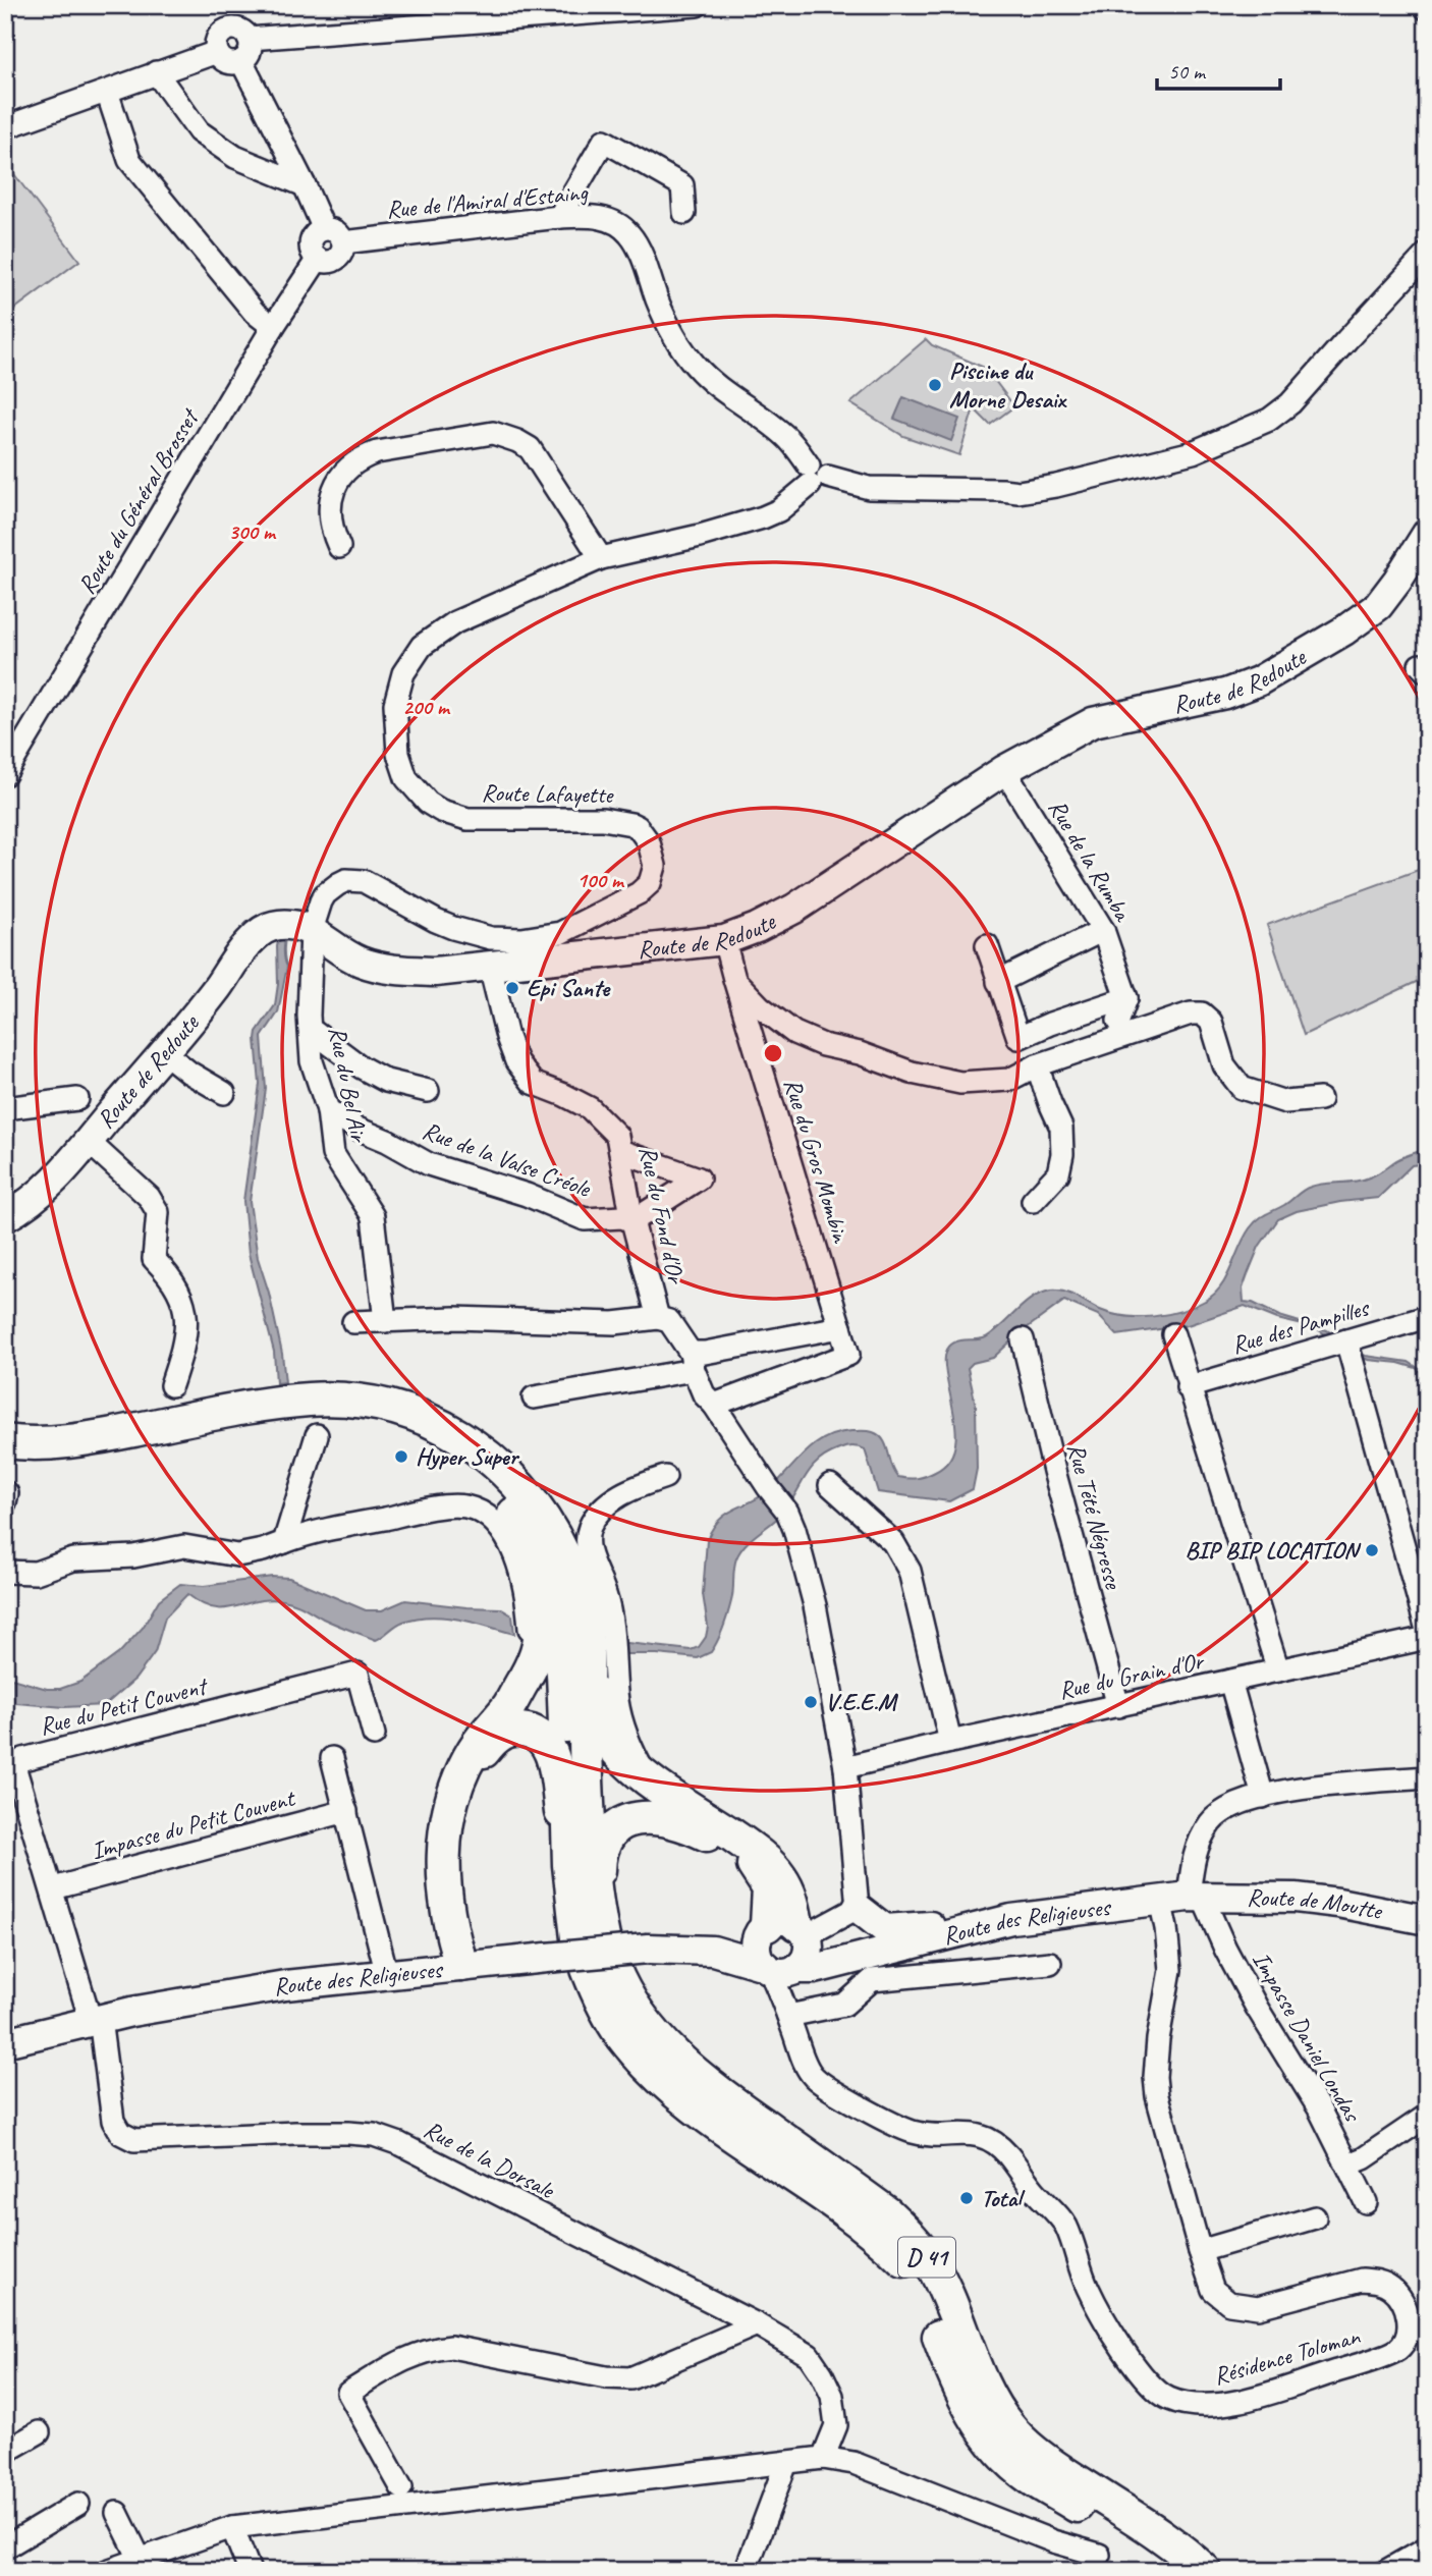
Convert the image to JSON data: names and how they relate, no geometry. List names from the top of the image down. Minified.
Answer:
{"streets":{"highway":["D 41"],"main road":["Route de Redoute","Route de Moutte","Route des Religieuses"],"street":["Rue de l'Amiral d'Estaing","Route du Général Brosset","Route Lafayette","Rue de la Rumba","Rue du Bel Air","Rue de la Valse Créole","Rue du Gros Mombin","Rue du Fond d'Or","Rue des Pampilles","Rue Tété Négresse","Rue du Grain d'Or","Rue du Petit Couvent","Impasse du Petit Couvent","Impasse Daniel Londas","Rue de la Dorsale","Résidence Toloman"]},"crossings":[["Rue de l'Amiral d'Estaing","Route du Général Brosset"],["Rue de l'Amiral d'Estaing","Route Lafayette"],["Route de Redoute","Route Lafayette"],["Route de Redoute","Rue de la Rumba"],["Route de Redoute","Rue du Bel Air"],["Route de Redoute","Rue du Gros Mombin"],["Route de Redoute","Rue du Fond d'Or"],["Route Lafayette","Rue du Bel Air"],["Rue du Bel Air","Rue de la Valse Créole"],["Rue de la Valse Créole","Rue du Fond d'Or"],["Rue Tété Négresse","Rue du Grain d'Or"],["Rue du Petit Couvent","Impasse du Petit Couvent"],["Rue du Petit Couvent","Route des Religieuses"],["Rue du Petit Couvent","Rue de la Dorsale"],["Route de Moutte","Route des Religieuses"],["Route de Moutte","Impasse Daniel Londas"],["Route des Religieuses","Impasse Daniel Londas"],["Route des Religieuses","Rue de la Dorsale"],["Route des Religieuses","Résidence Toloman"]],"places":["Piscine du Morne Desaix","Epi Sante","Hyper Super","BIP BIP LOCATION","V.E.E.M","Total"],"scale_bar":"50 m","rings":["300 m","200 m","100 m"]}
